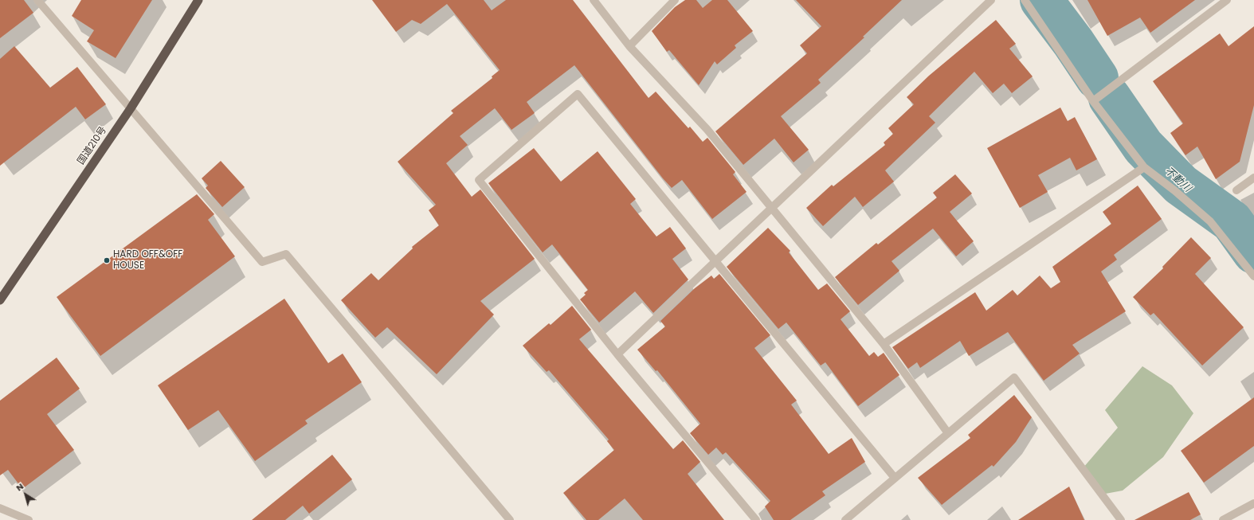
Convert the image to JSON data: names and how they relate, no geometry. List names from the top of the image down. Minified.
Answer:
{"streets":{"highway":["国道210号"]},"water":["不動川"],"places":["HARD OFF&OFF HOUSE"],"north":"top left"}
